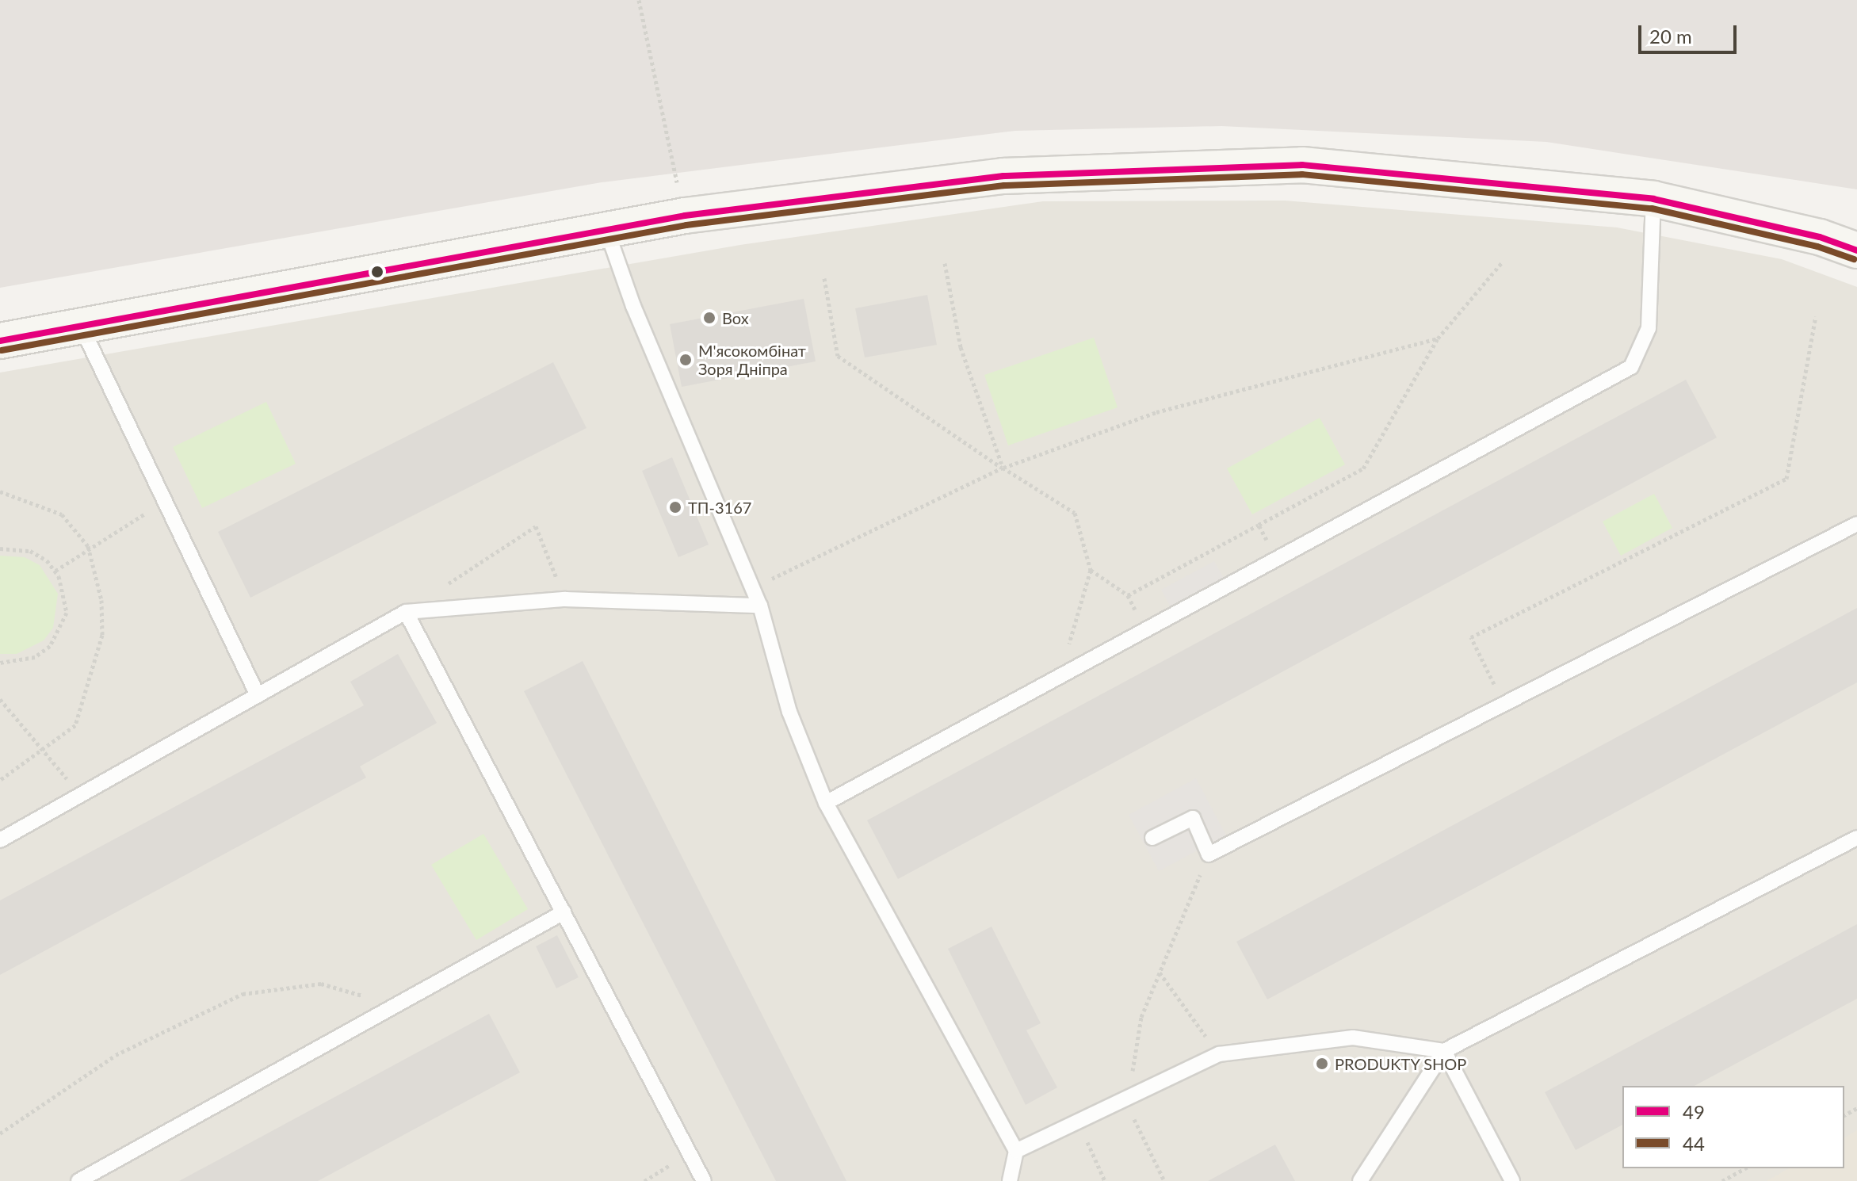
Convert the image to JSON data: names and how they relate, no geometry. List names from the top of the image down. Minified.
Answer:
{"places":["Box","М'ясокомбінат Зоря Дніпра","ТП-3167","PRODUKTY SHOP"],"lines":["transit line 49","transit line 44"],"legend":["49","44"],"scale_bar":"20 m"}
